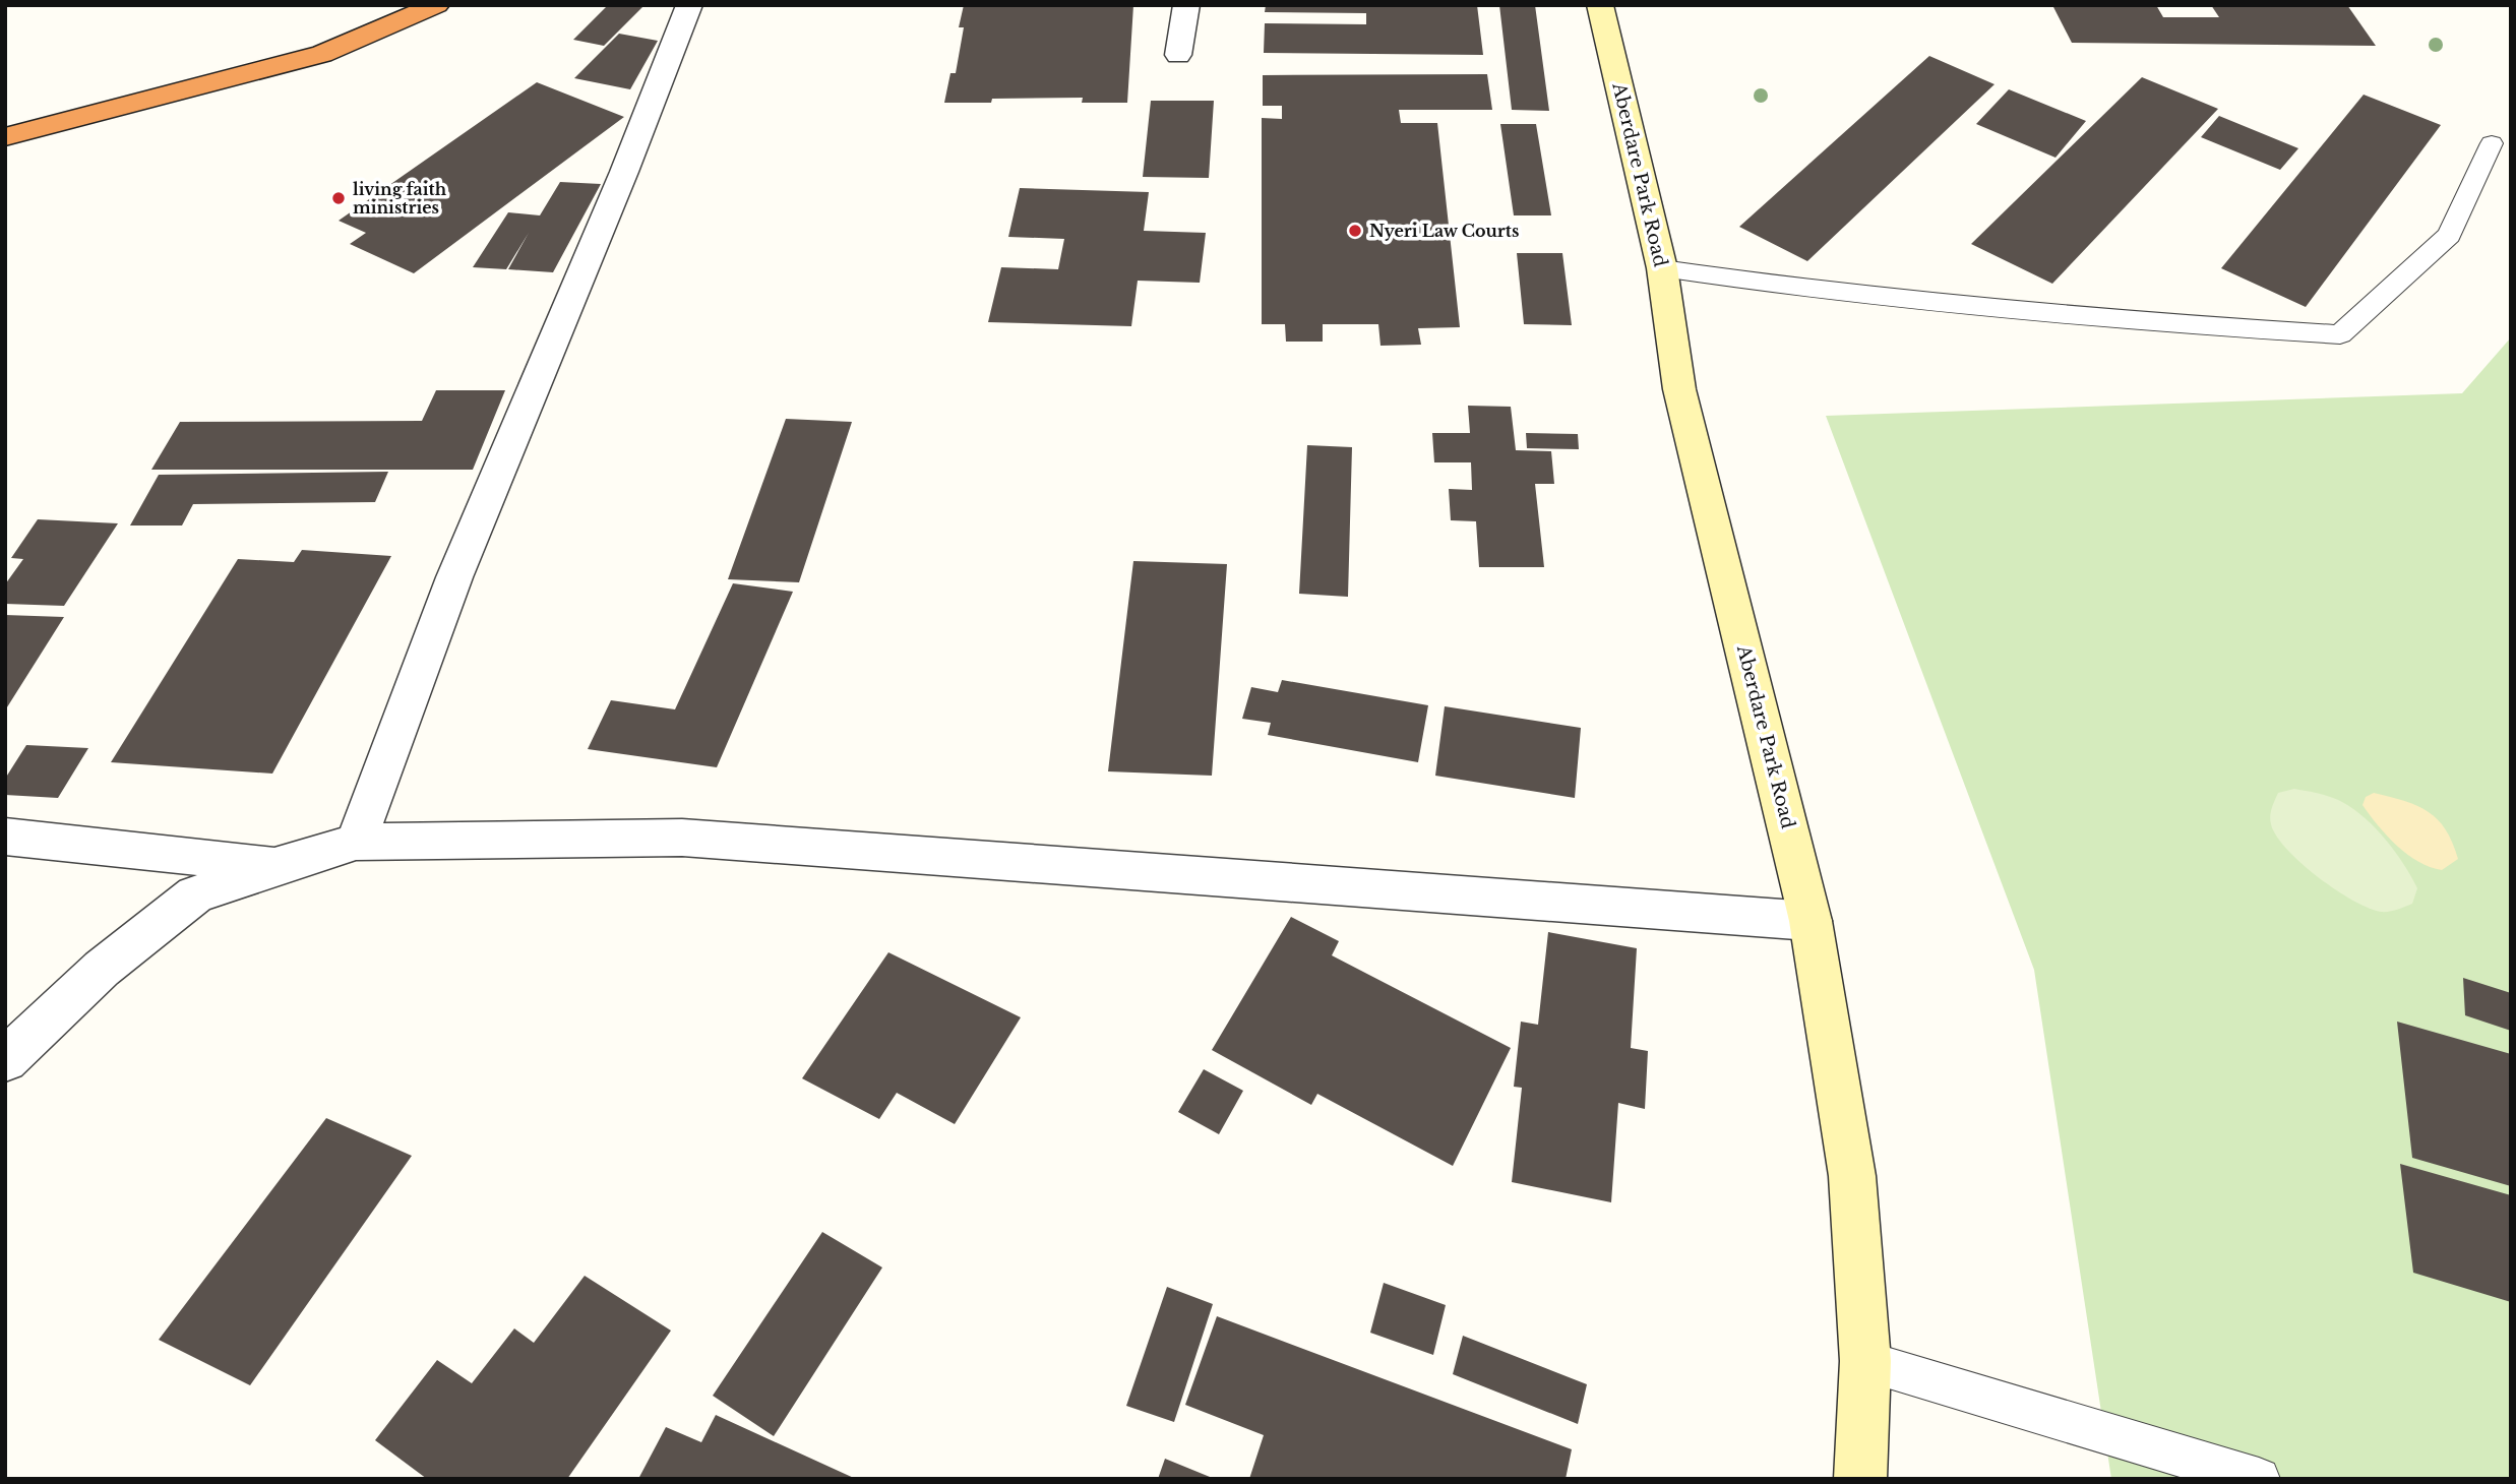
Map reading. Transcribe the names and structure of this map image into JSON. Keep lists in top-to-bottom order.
{
  "streets": {
    "street": ["Aberdare Park Road"]
  },
  "places": ["living faith ministries", "Nyeri Law Courts"]
}
